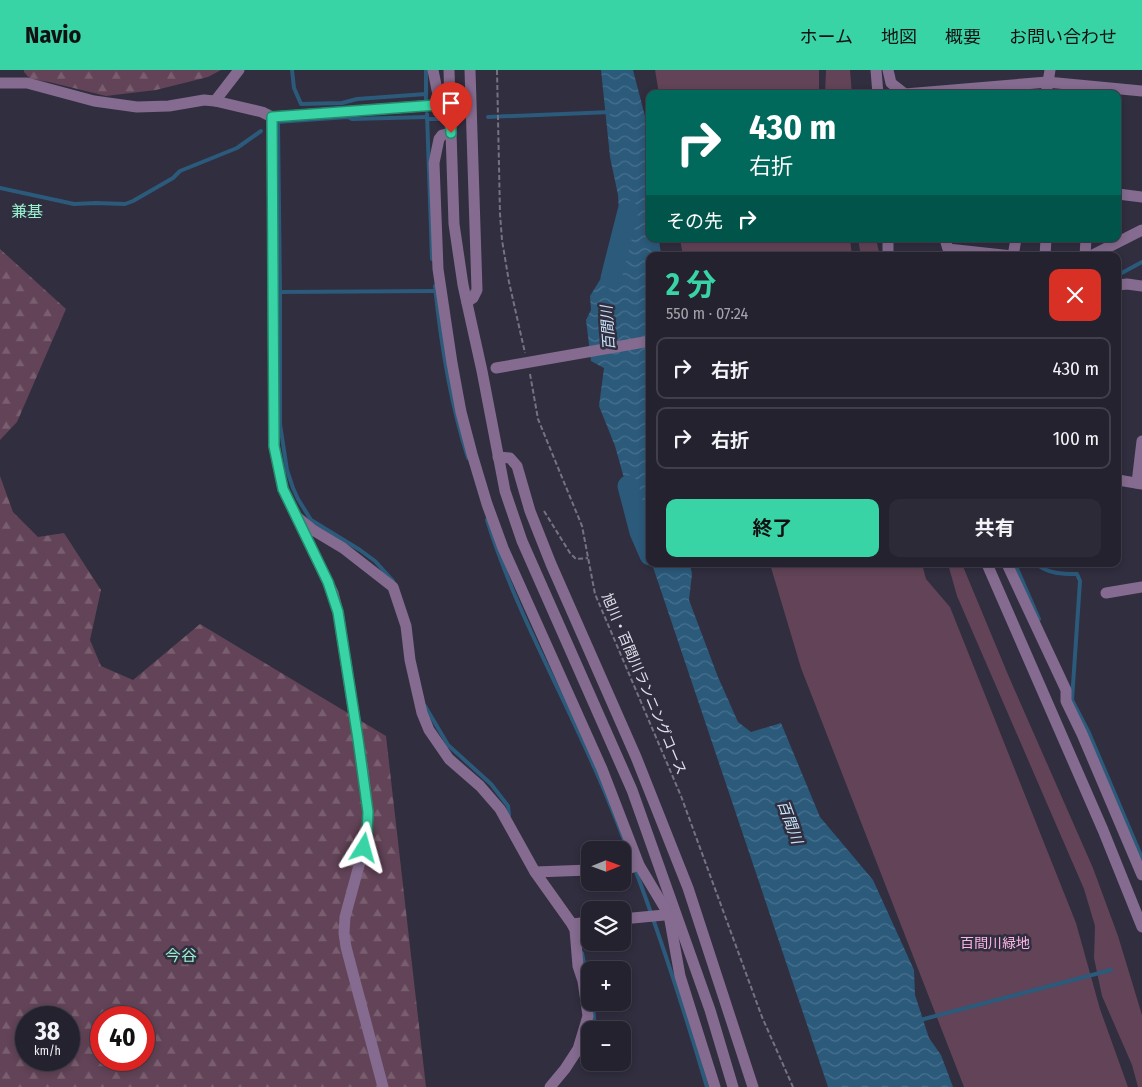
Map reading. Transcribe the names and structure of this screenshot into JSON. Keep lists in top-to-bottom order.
{
  "streets": {
    "path": ["旭川・百間川ランニングコース"]
  },
  "districts": ["兼基", "今谷"],
  "water": ["百間川"],
  "parks": ["百間川緑地"],
  "north": "right",
  "page": {
    "header": "Navio",
    "nav": [
      "ホーム",
      "地図",
      "概要",
      "お問い合わせ"
    ],
    "turn": ["430 m", "右折"],
    "then": "その先",
    "heading": ["2 分", "550 m · 07:24"],
    "list": [
      {
        "name": "右折",
        "value": "430 m"
      },
      {
        "name": "右折",
        "value": "100 m"
      }
    ],
    "buttons": ["終了", "共有"],
    "map_buttons": ["+", "−"],
    "speed": "38 km/h",
    "limit": "40"
  }
}
